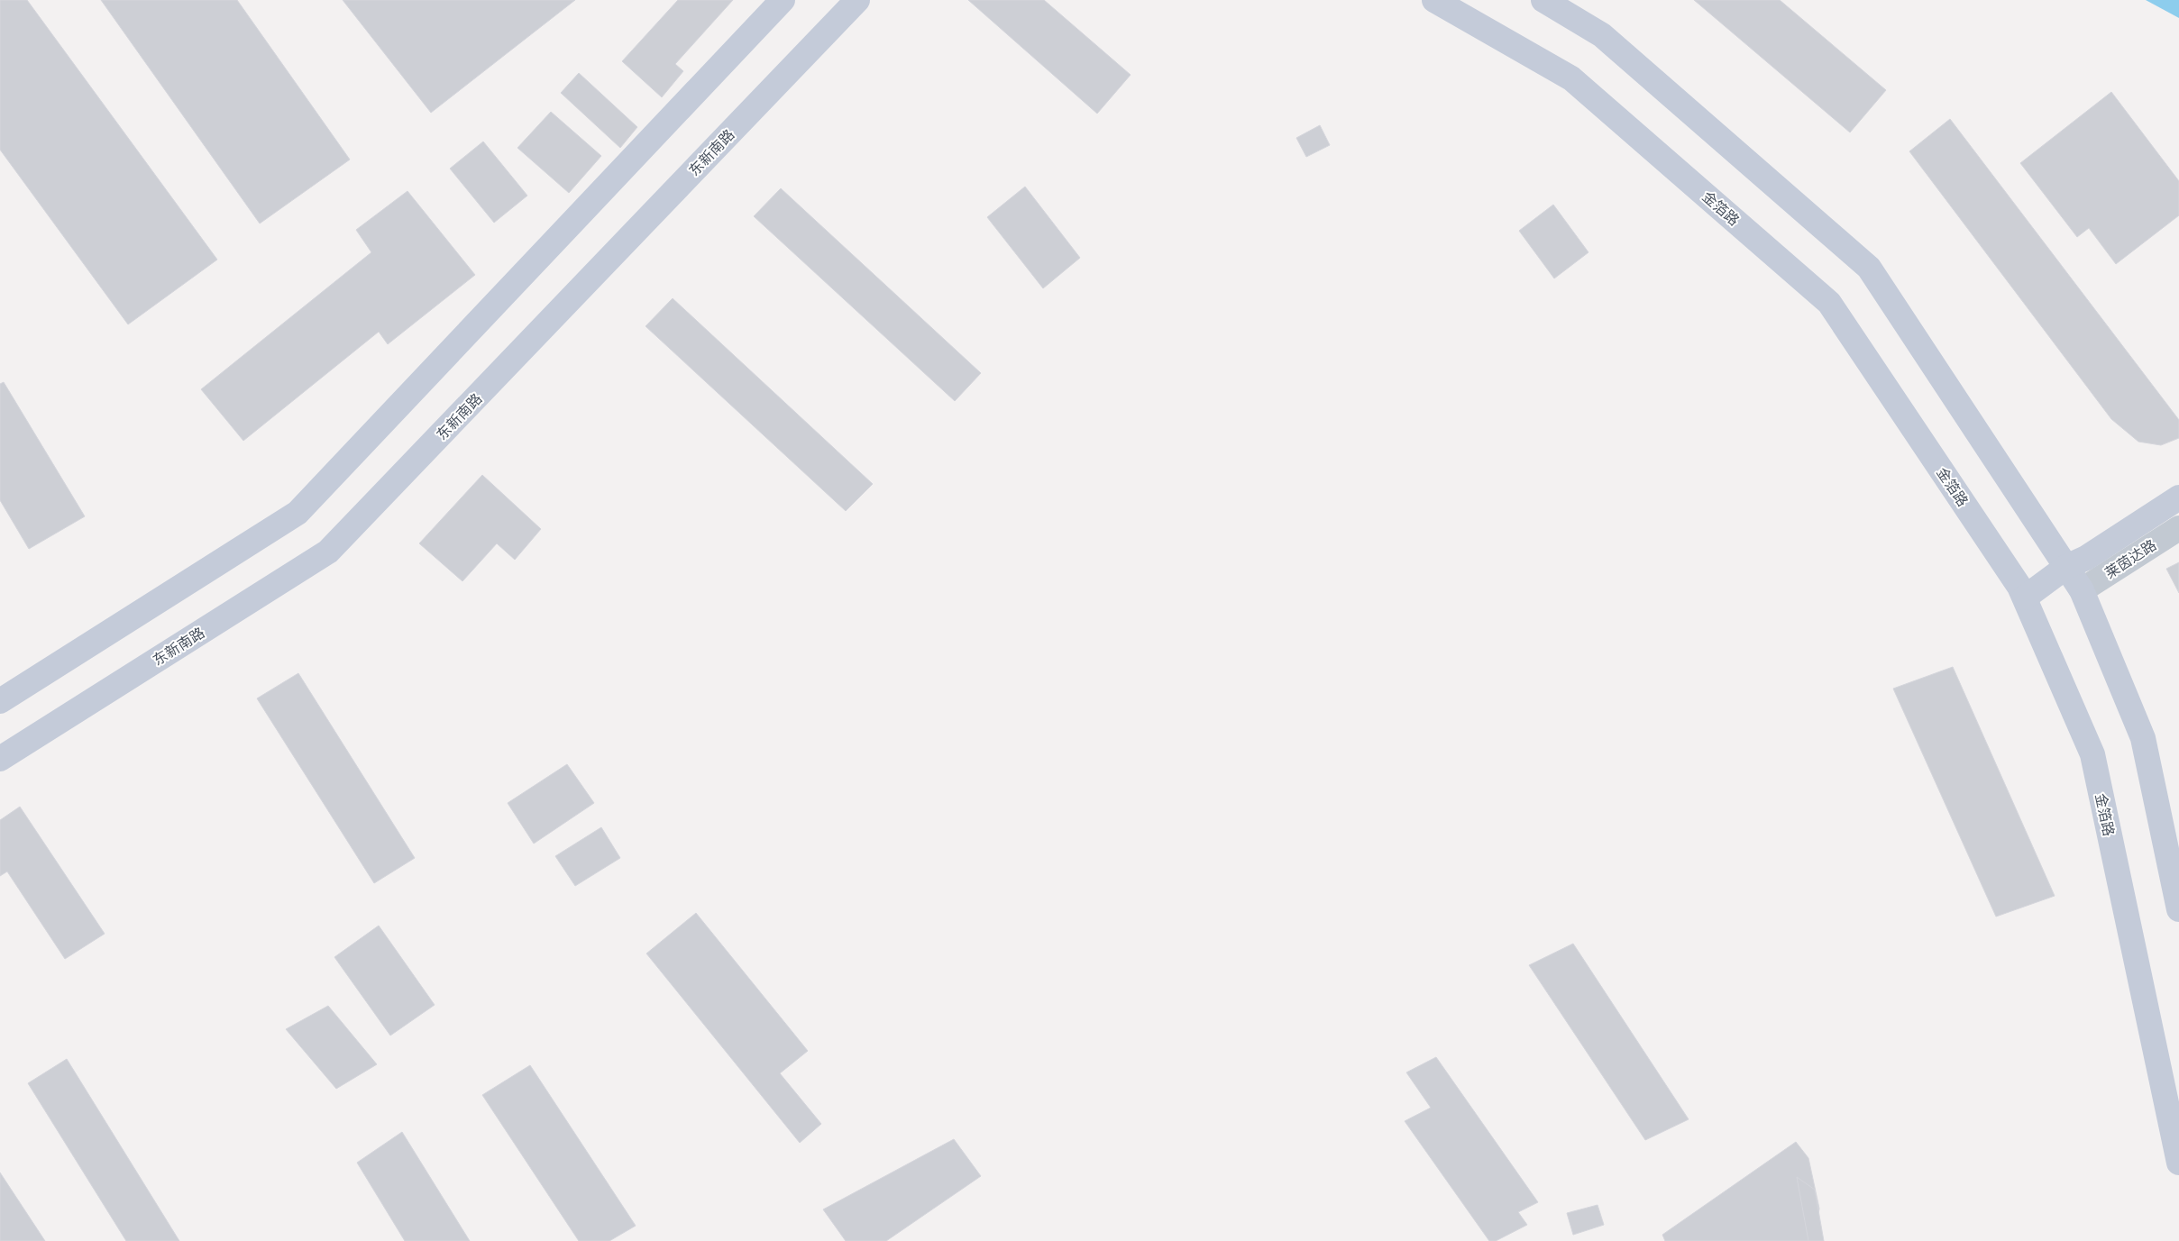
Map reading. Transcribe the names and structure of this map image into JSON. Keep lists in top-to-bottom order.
{
  "streets": {
    "main road": ["东新南路", "金箔路"],
    "street": ["莱茵达路"]
  }
}
